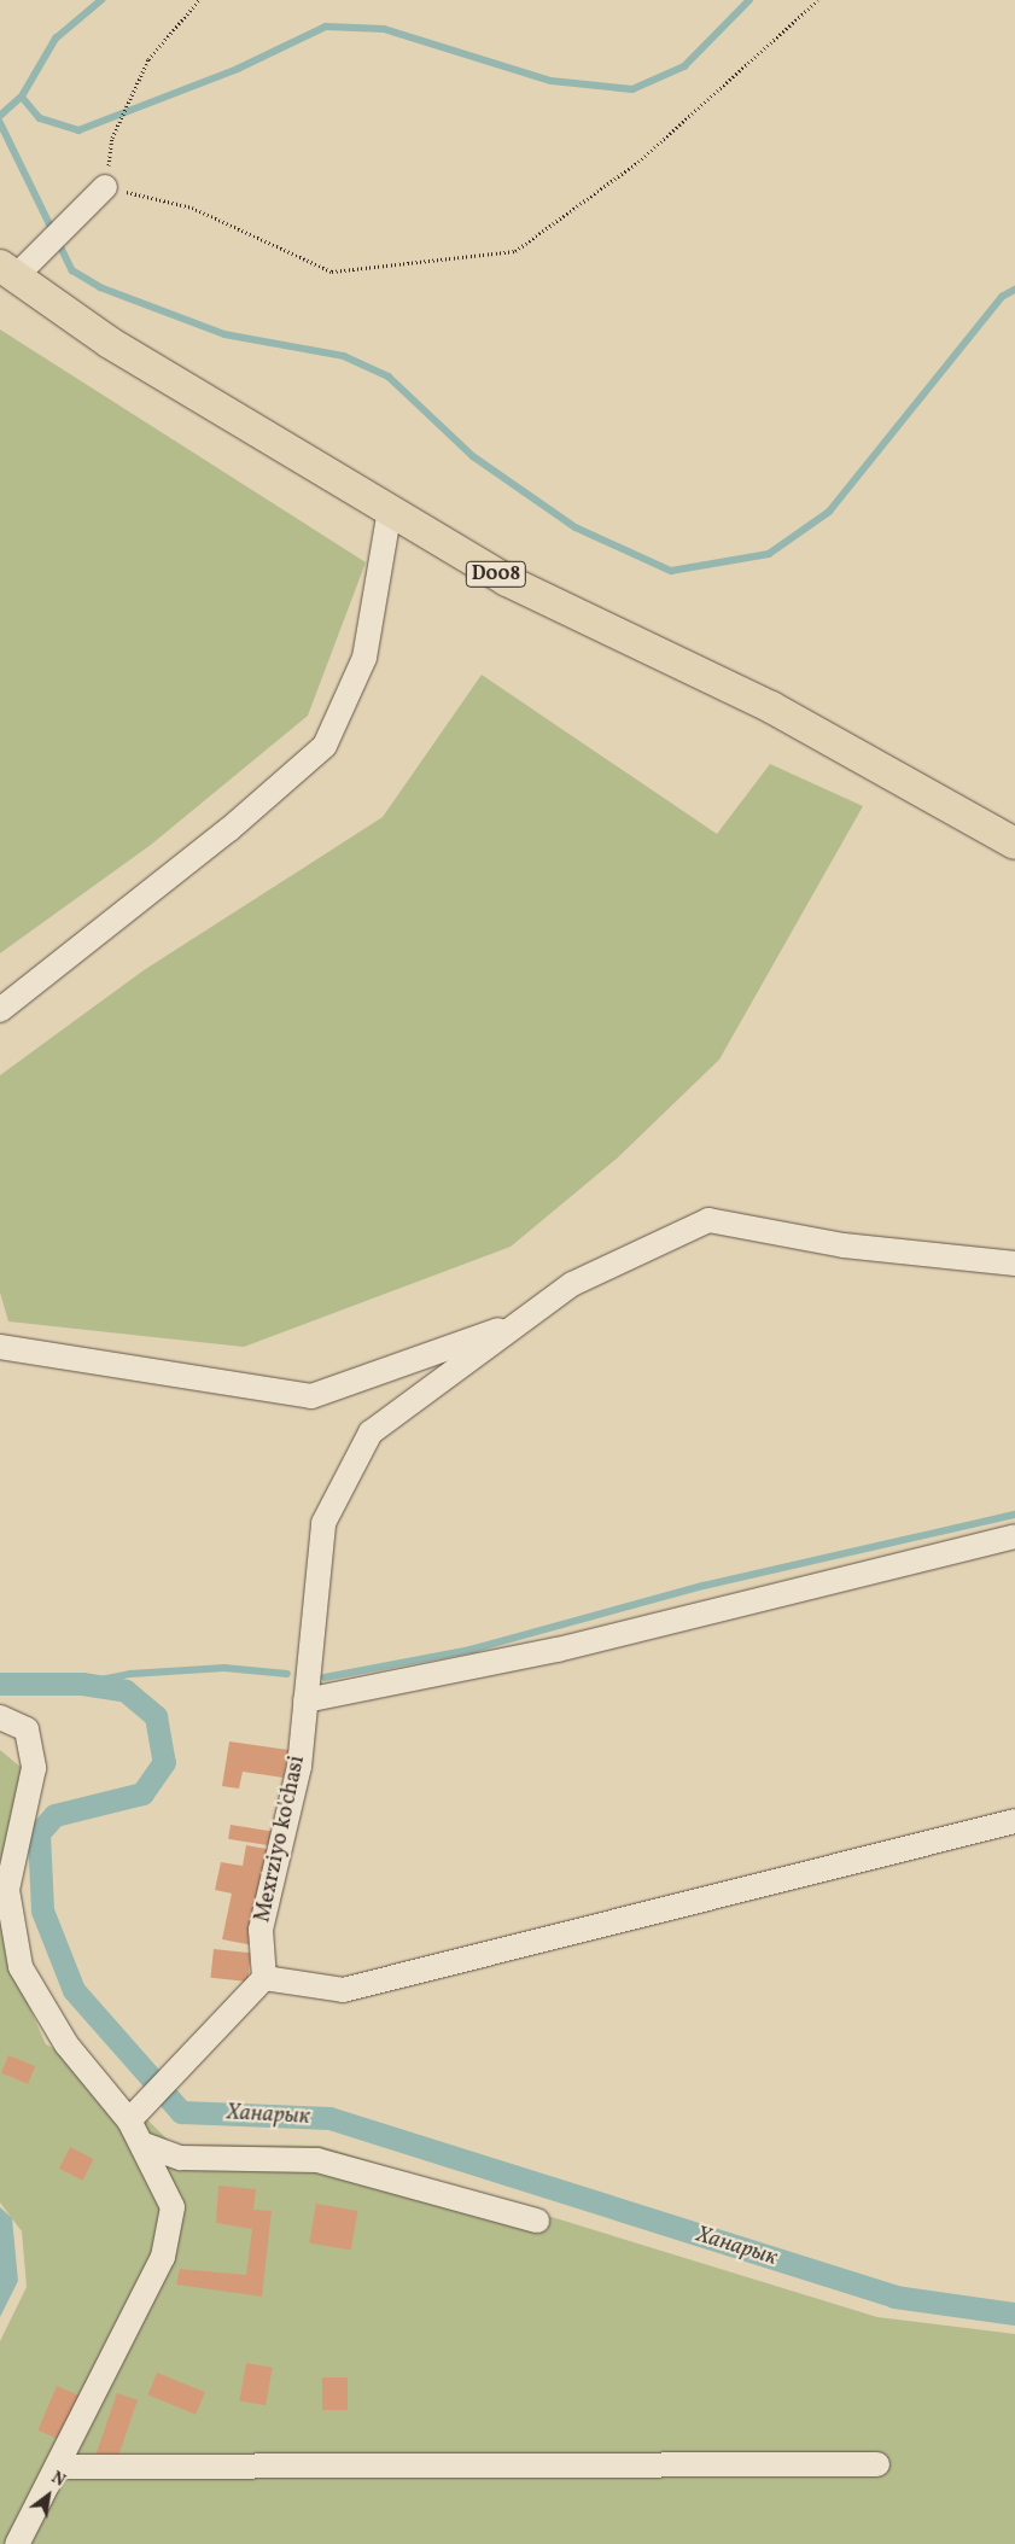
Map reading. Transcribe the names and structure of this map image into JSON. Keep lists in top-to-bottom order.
{
  "streets": {
    "main road": ["D008"],
    "street": ["Mexrziyo ko'chasi"]
  },
  "water": ["Ханарык"],
  "north": "top right"
}
